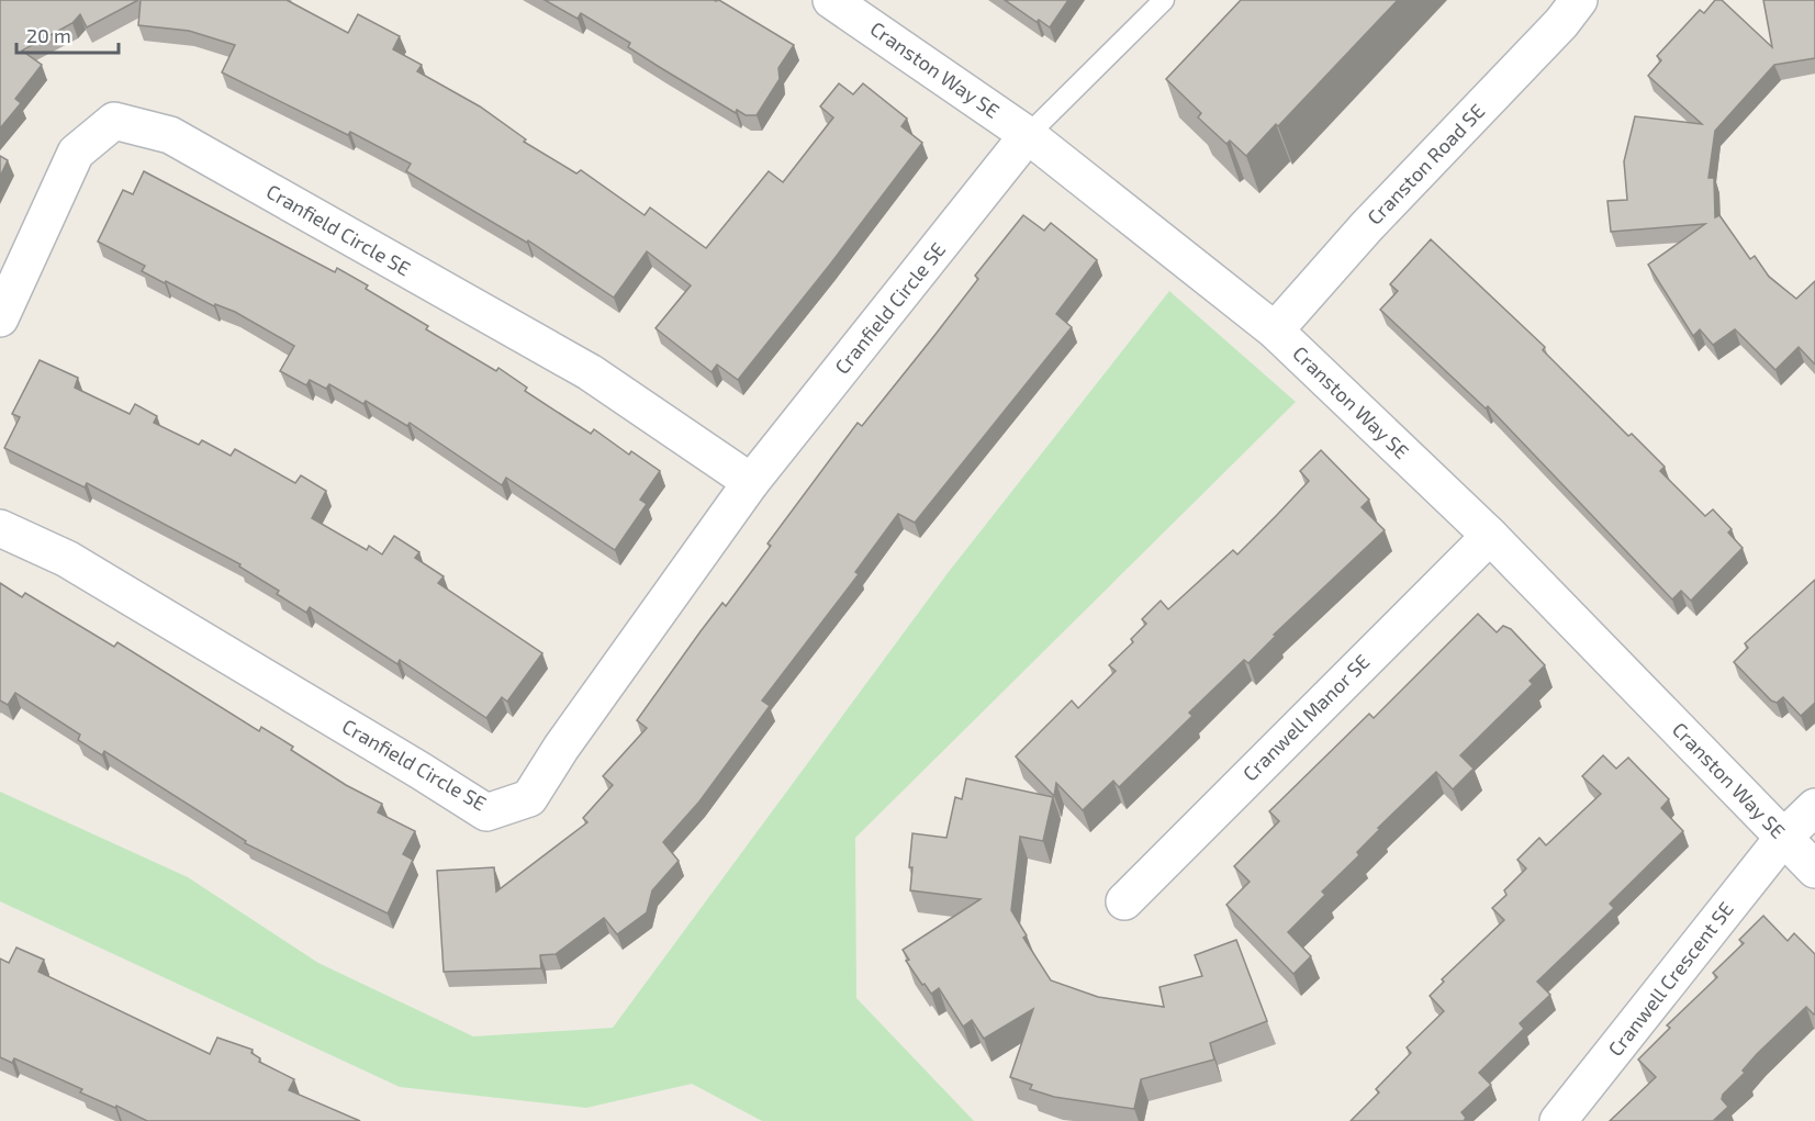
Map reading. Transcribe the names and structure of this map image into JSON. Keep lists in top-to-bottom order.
{
  "streets": {
    "street": [
      "Cranston Way SE",
      "Cranston Road SE",
      "Cranfield Circle SE",
      "Cranwell Manor SE",
      "Cranwell Crescent SE"
    ]
  },
  "crossings": [
    ["Cranston Way SE", "Cranston Road SE"],
    ["Cranston Way SE", "Cranfield Circle SE"],
    ["Cranston Way SE", "Cranwell Manor SE"],
    ["Cranston Way SE", "Cranwell Crescent SE"]
  ],
  "scale_bar": "20 m"
}
